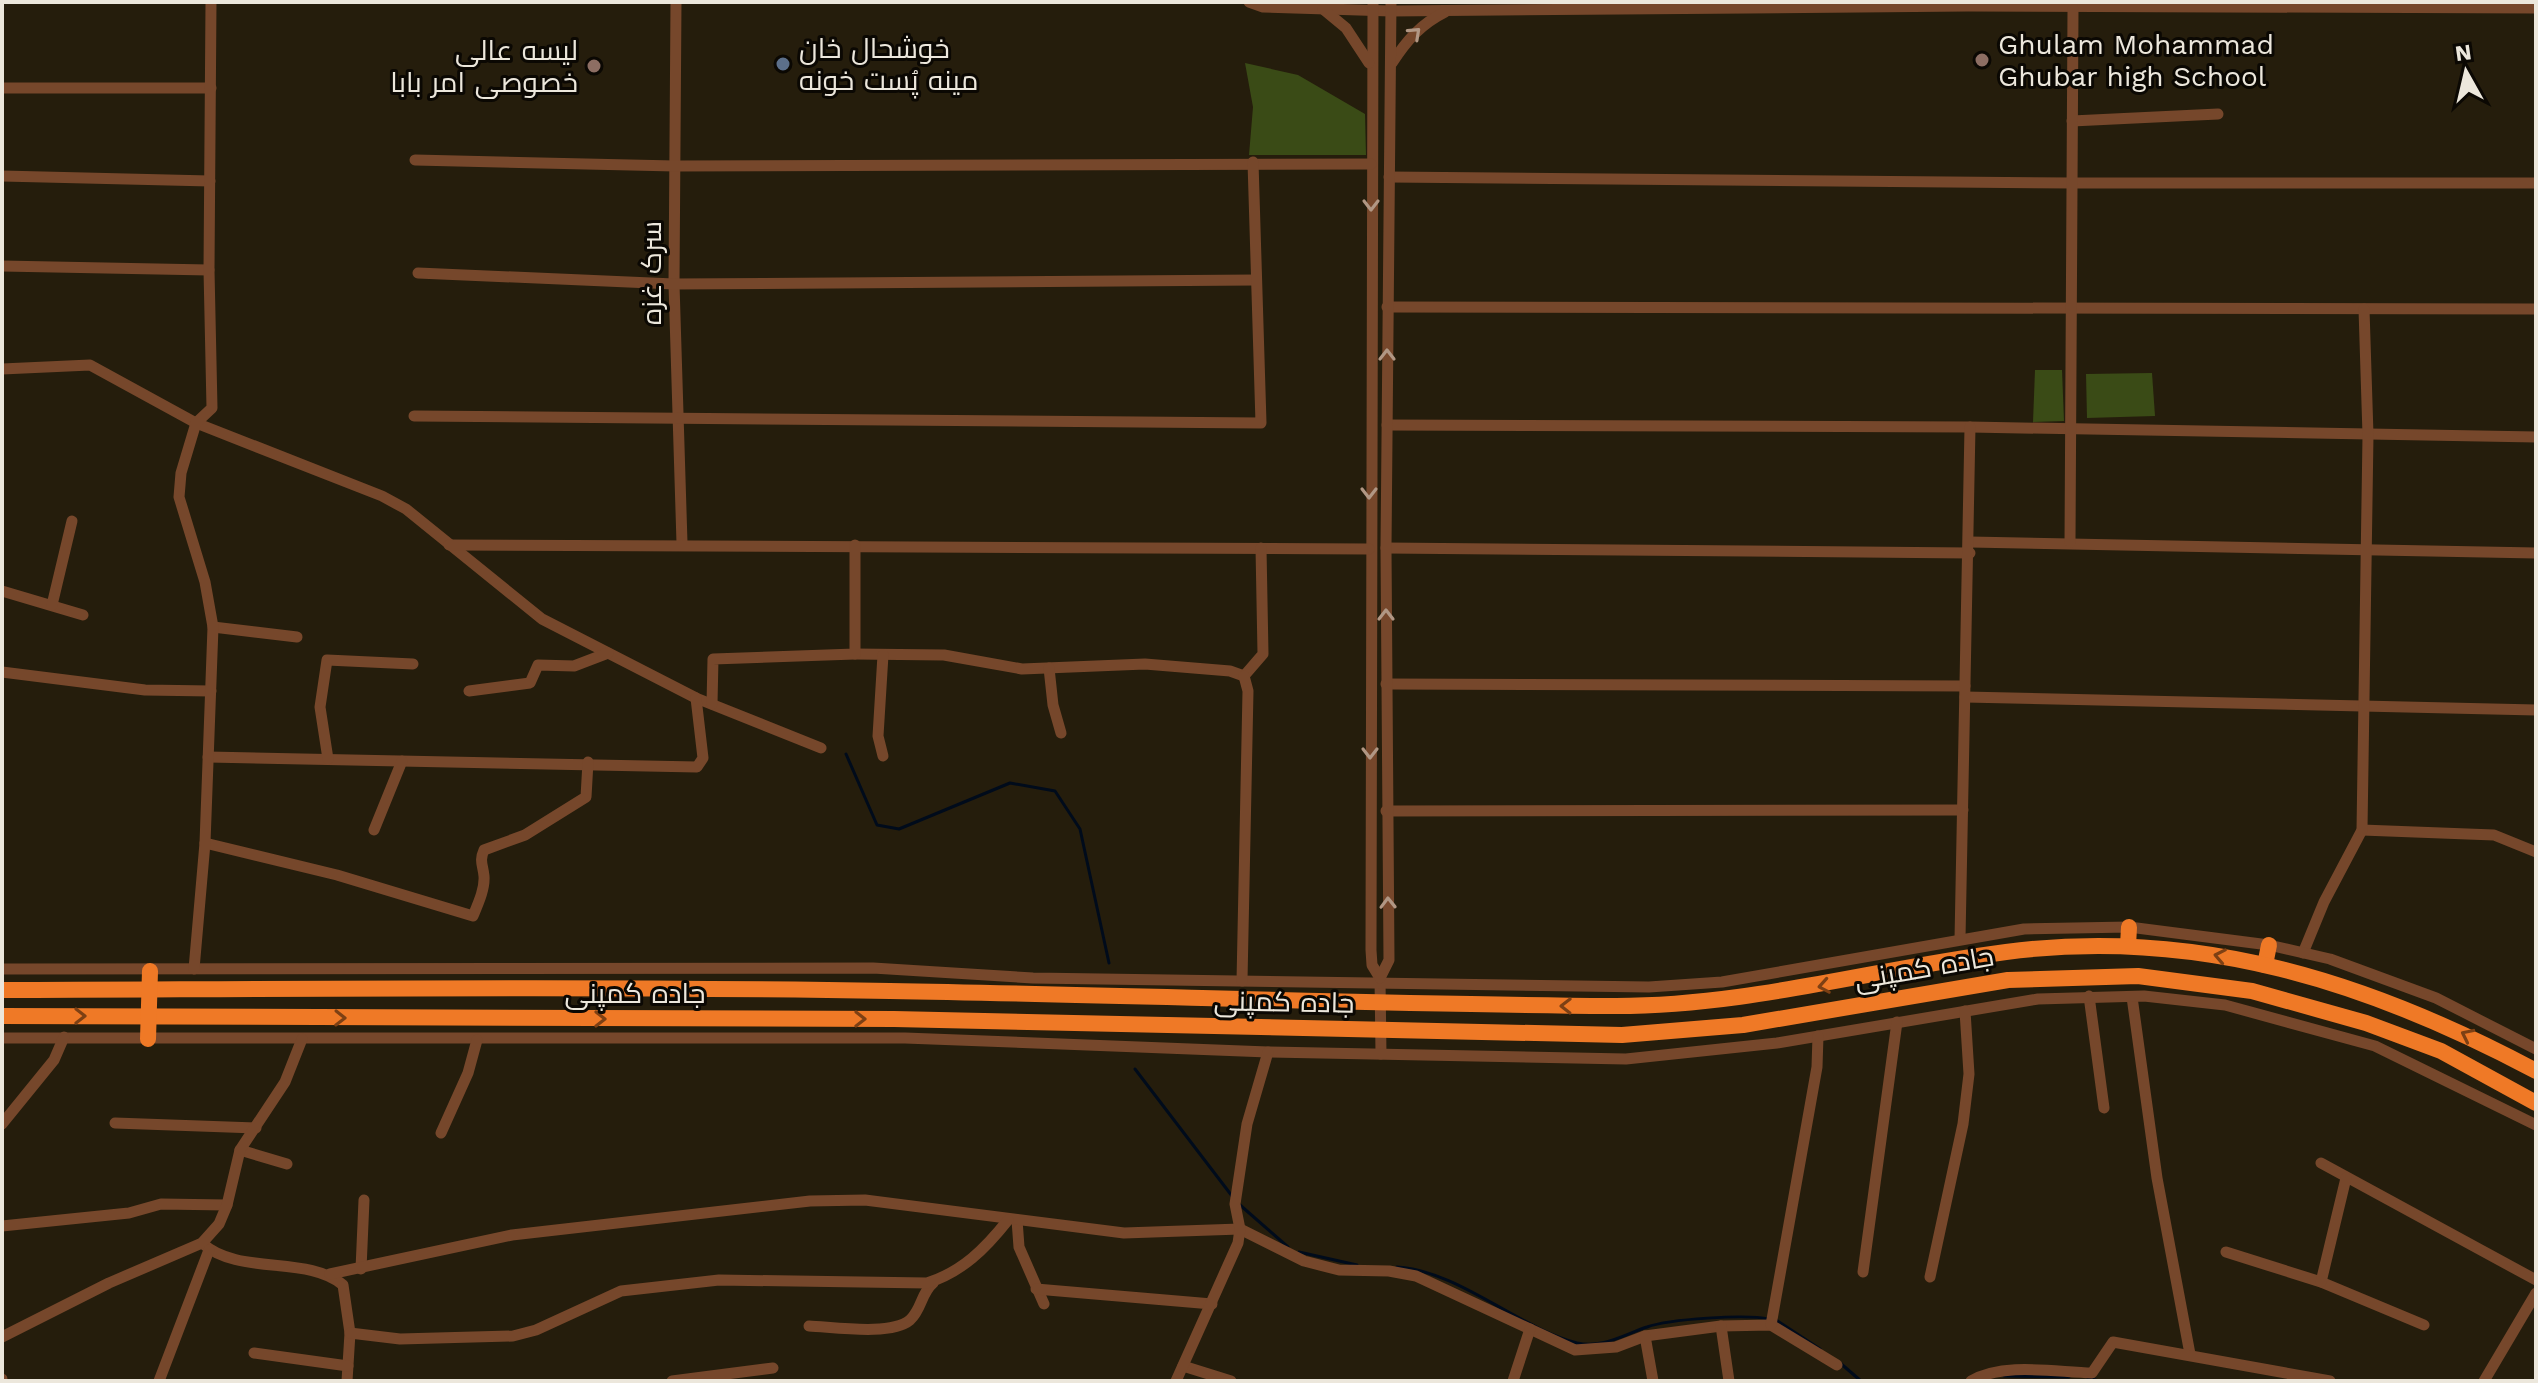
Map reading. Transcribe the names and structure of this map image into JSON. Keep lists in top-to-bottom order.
{
  "streets": {
    "highway": ["جاده کمپنی"],
    "street": ["سرک غزه"]
  },
  "places": ["Ghulam Mohammad Ghubar high School", "خوشحال خان مینه پُست خونه", "لیسه عالی خصوصی امر بابا"],
  "north": "top"
}
